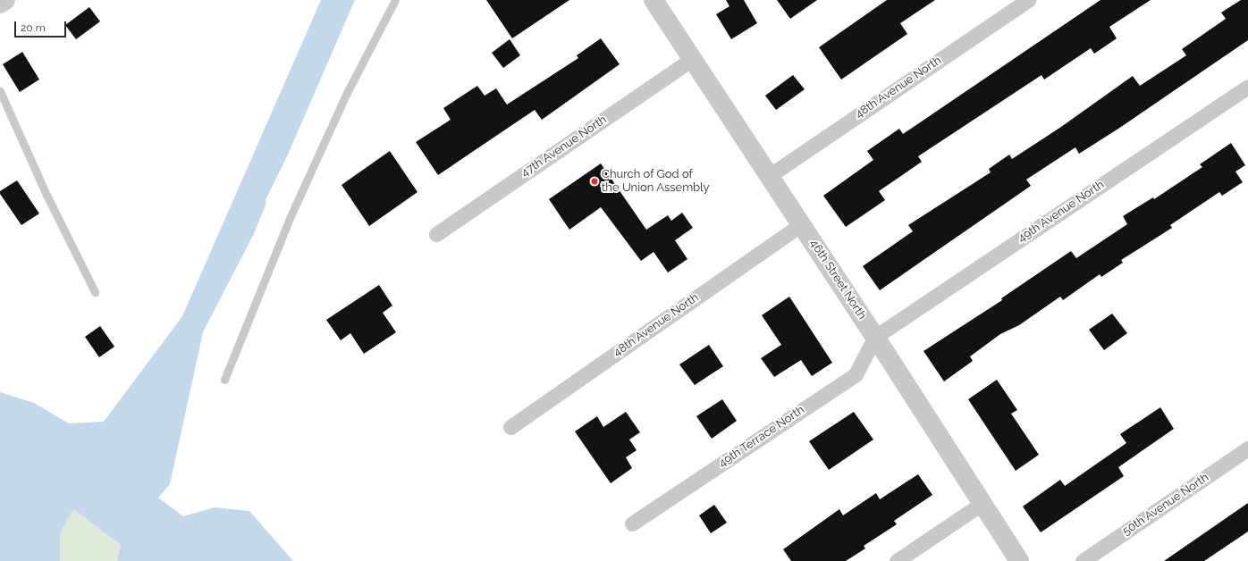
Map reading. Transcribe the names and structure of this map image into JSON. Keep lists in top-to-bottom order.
{
  "streets": {
    "street": [
      "48th Avenue North",
      "47th Avenue North",
      "49th Avenue North",
      "46th Street North",
      "49th Terrace North",
      "50th Avenue North"
    ]
  },
  "crossings": [
    ["48th Avenue North", "46th Street North"],
    ["47th Avenue North", "46th Street North"],
    ["49th Avenue North", "46th Street North"],
    ["49th Avenue North", "49th Terrace North"],
    ["46th Street North", "49th Terrace North"]
  ],
  "places": ["Church of God of the Union Assembly"],
  "scale_bar": "20 m"
}
